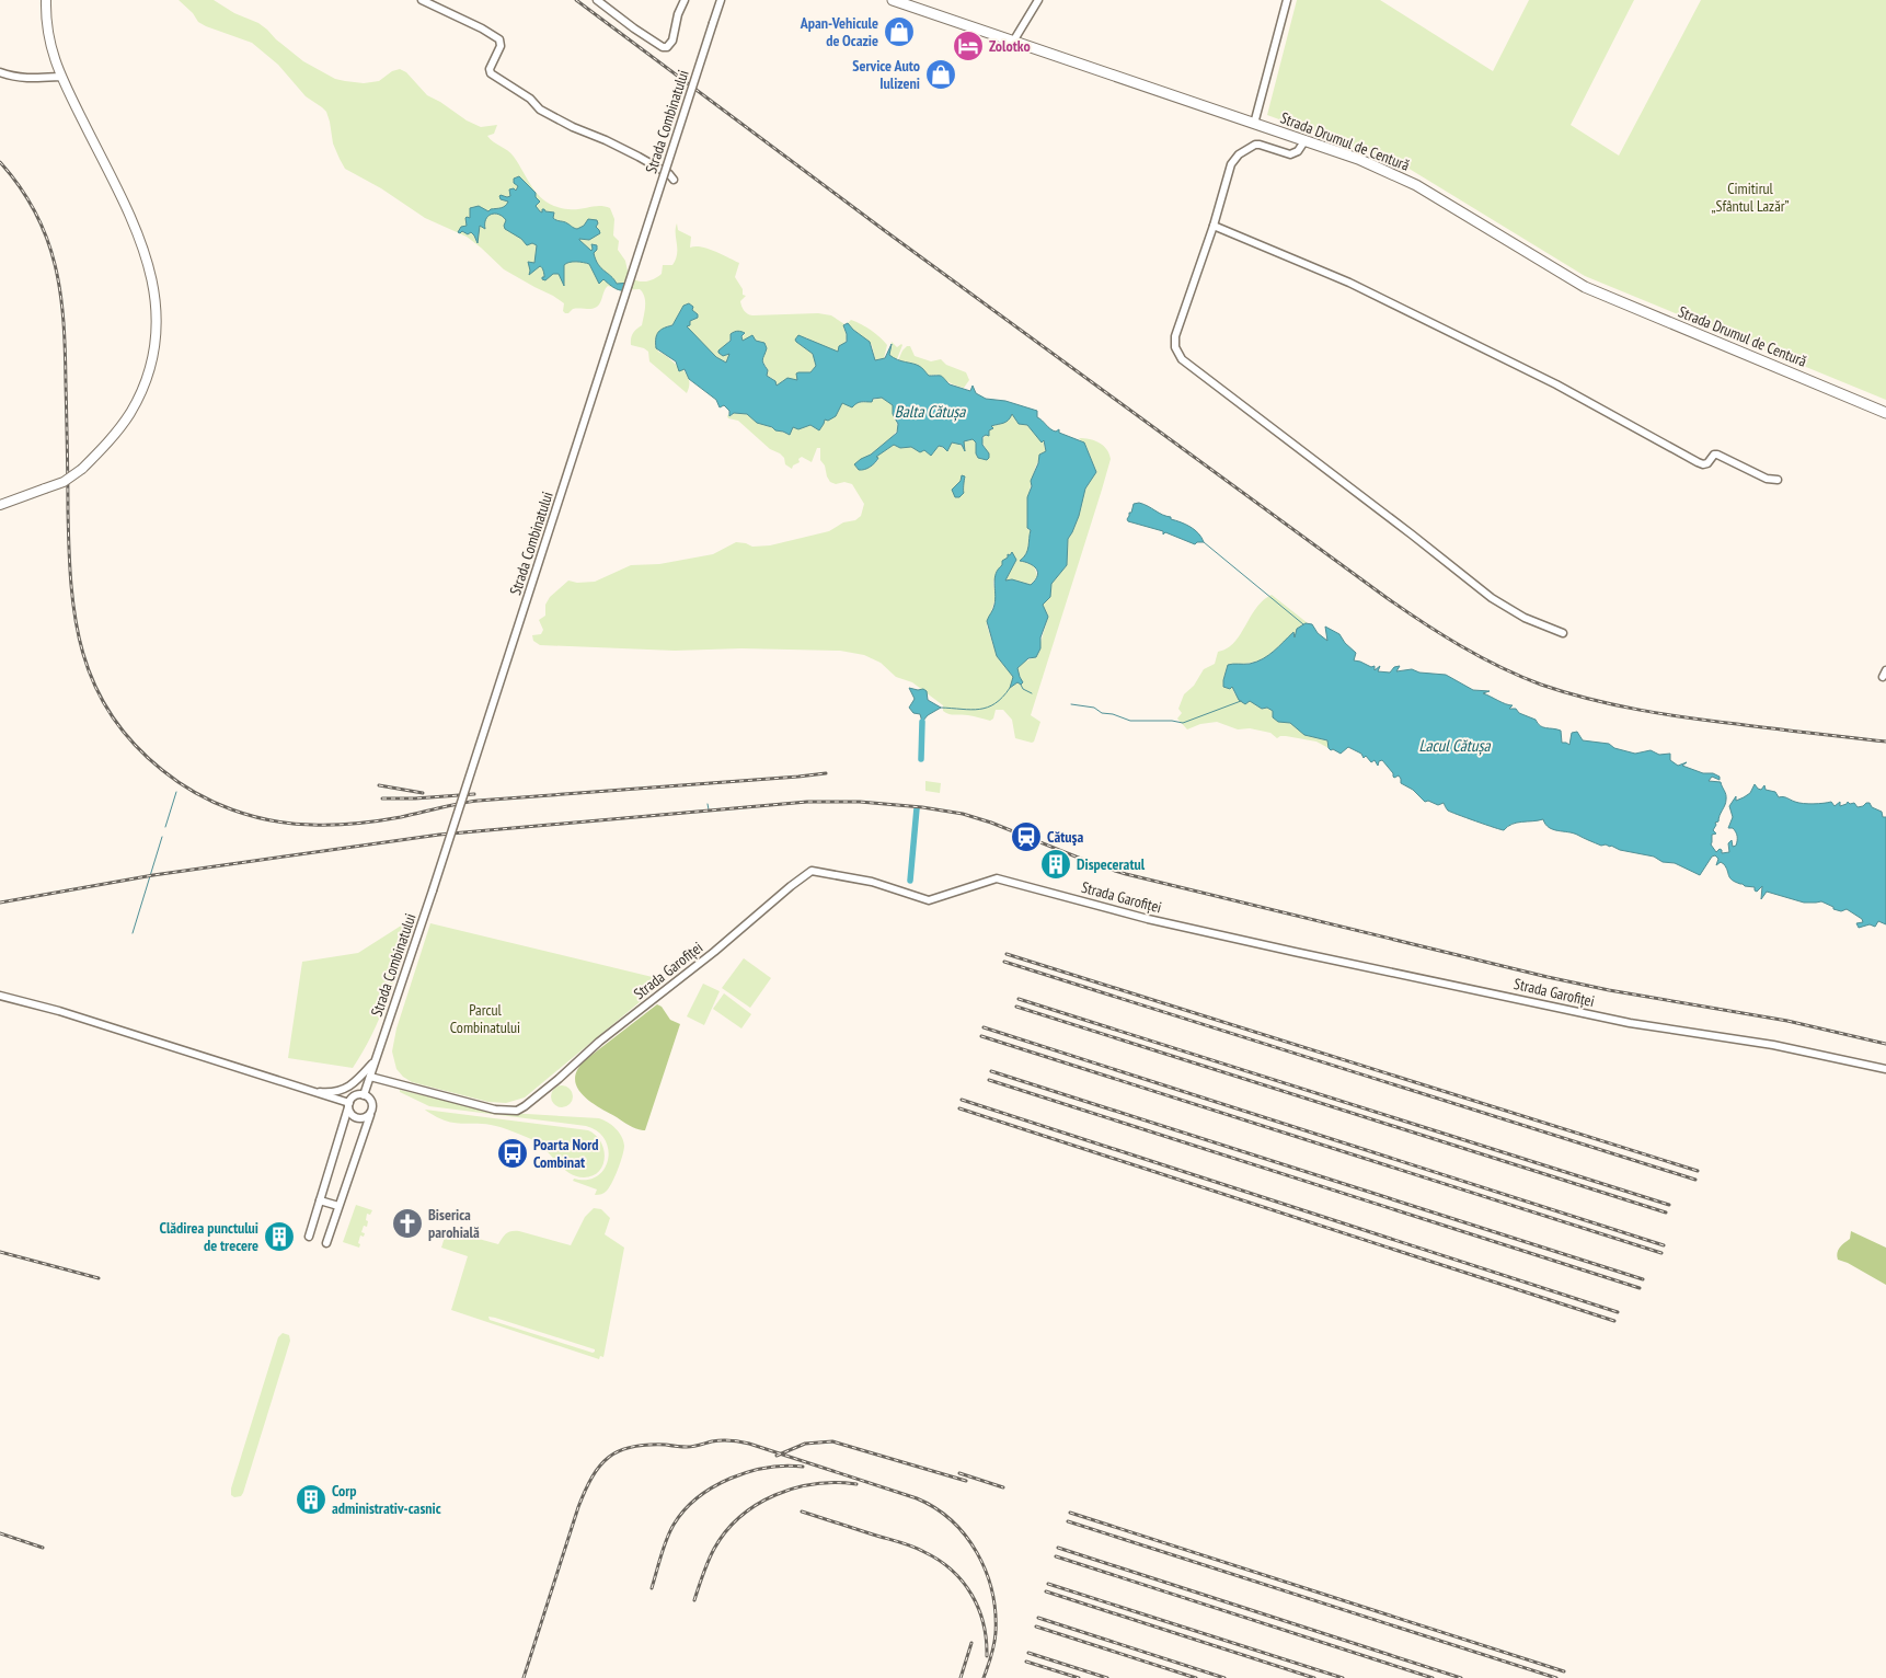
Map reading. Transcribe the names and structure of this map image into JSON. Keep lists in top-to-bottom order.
{
  "streets": {
    "highway": ["Strada Drumul de Centură"],
    "street": ["Strada Combinatului", "Strada Garofiței"]
  },
  "crossings": [
    ["Strada Combinatului", "Strada Garofiței"]
  ],
  "water": ["Balta Cătușa", "Lacul Cătușa"],
  "parks": ["Cimitirul „Sfântul Lazăr”", "Parcul Combinatului"],
  "places": {
    "shop": ["Apan-Vehicule de Ocazie", "Service Auto Iulizeni"],
    "hotel": ["Zolotko"],
    "station": ["Cătuşa"],
    "building": ["Dispeceratul", "Clădirea punctului de trecere", "Corp administrativ-casnic"],
    "bus stop": ["Poarta Nord Combinat"],
    "church": ["Biserica parohială"]
  }
}
